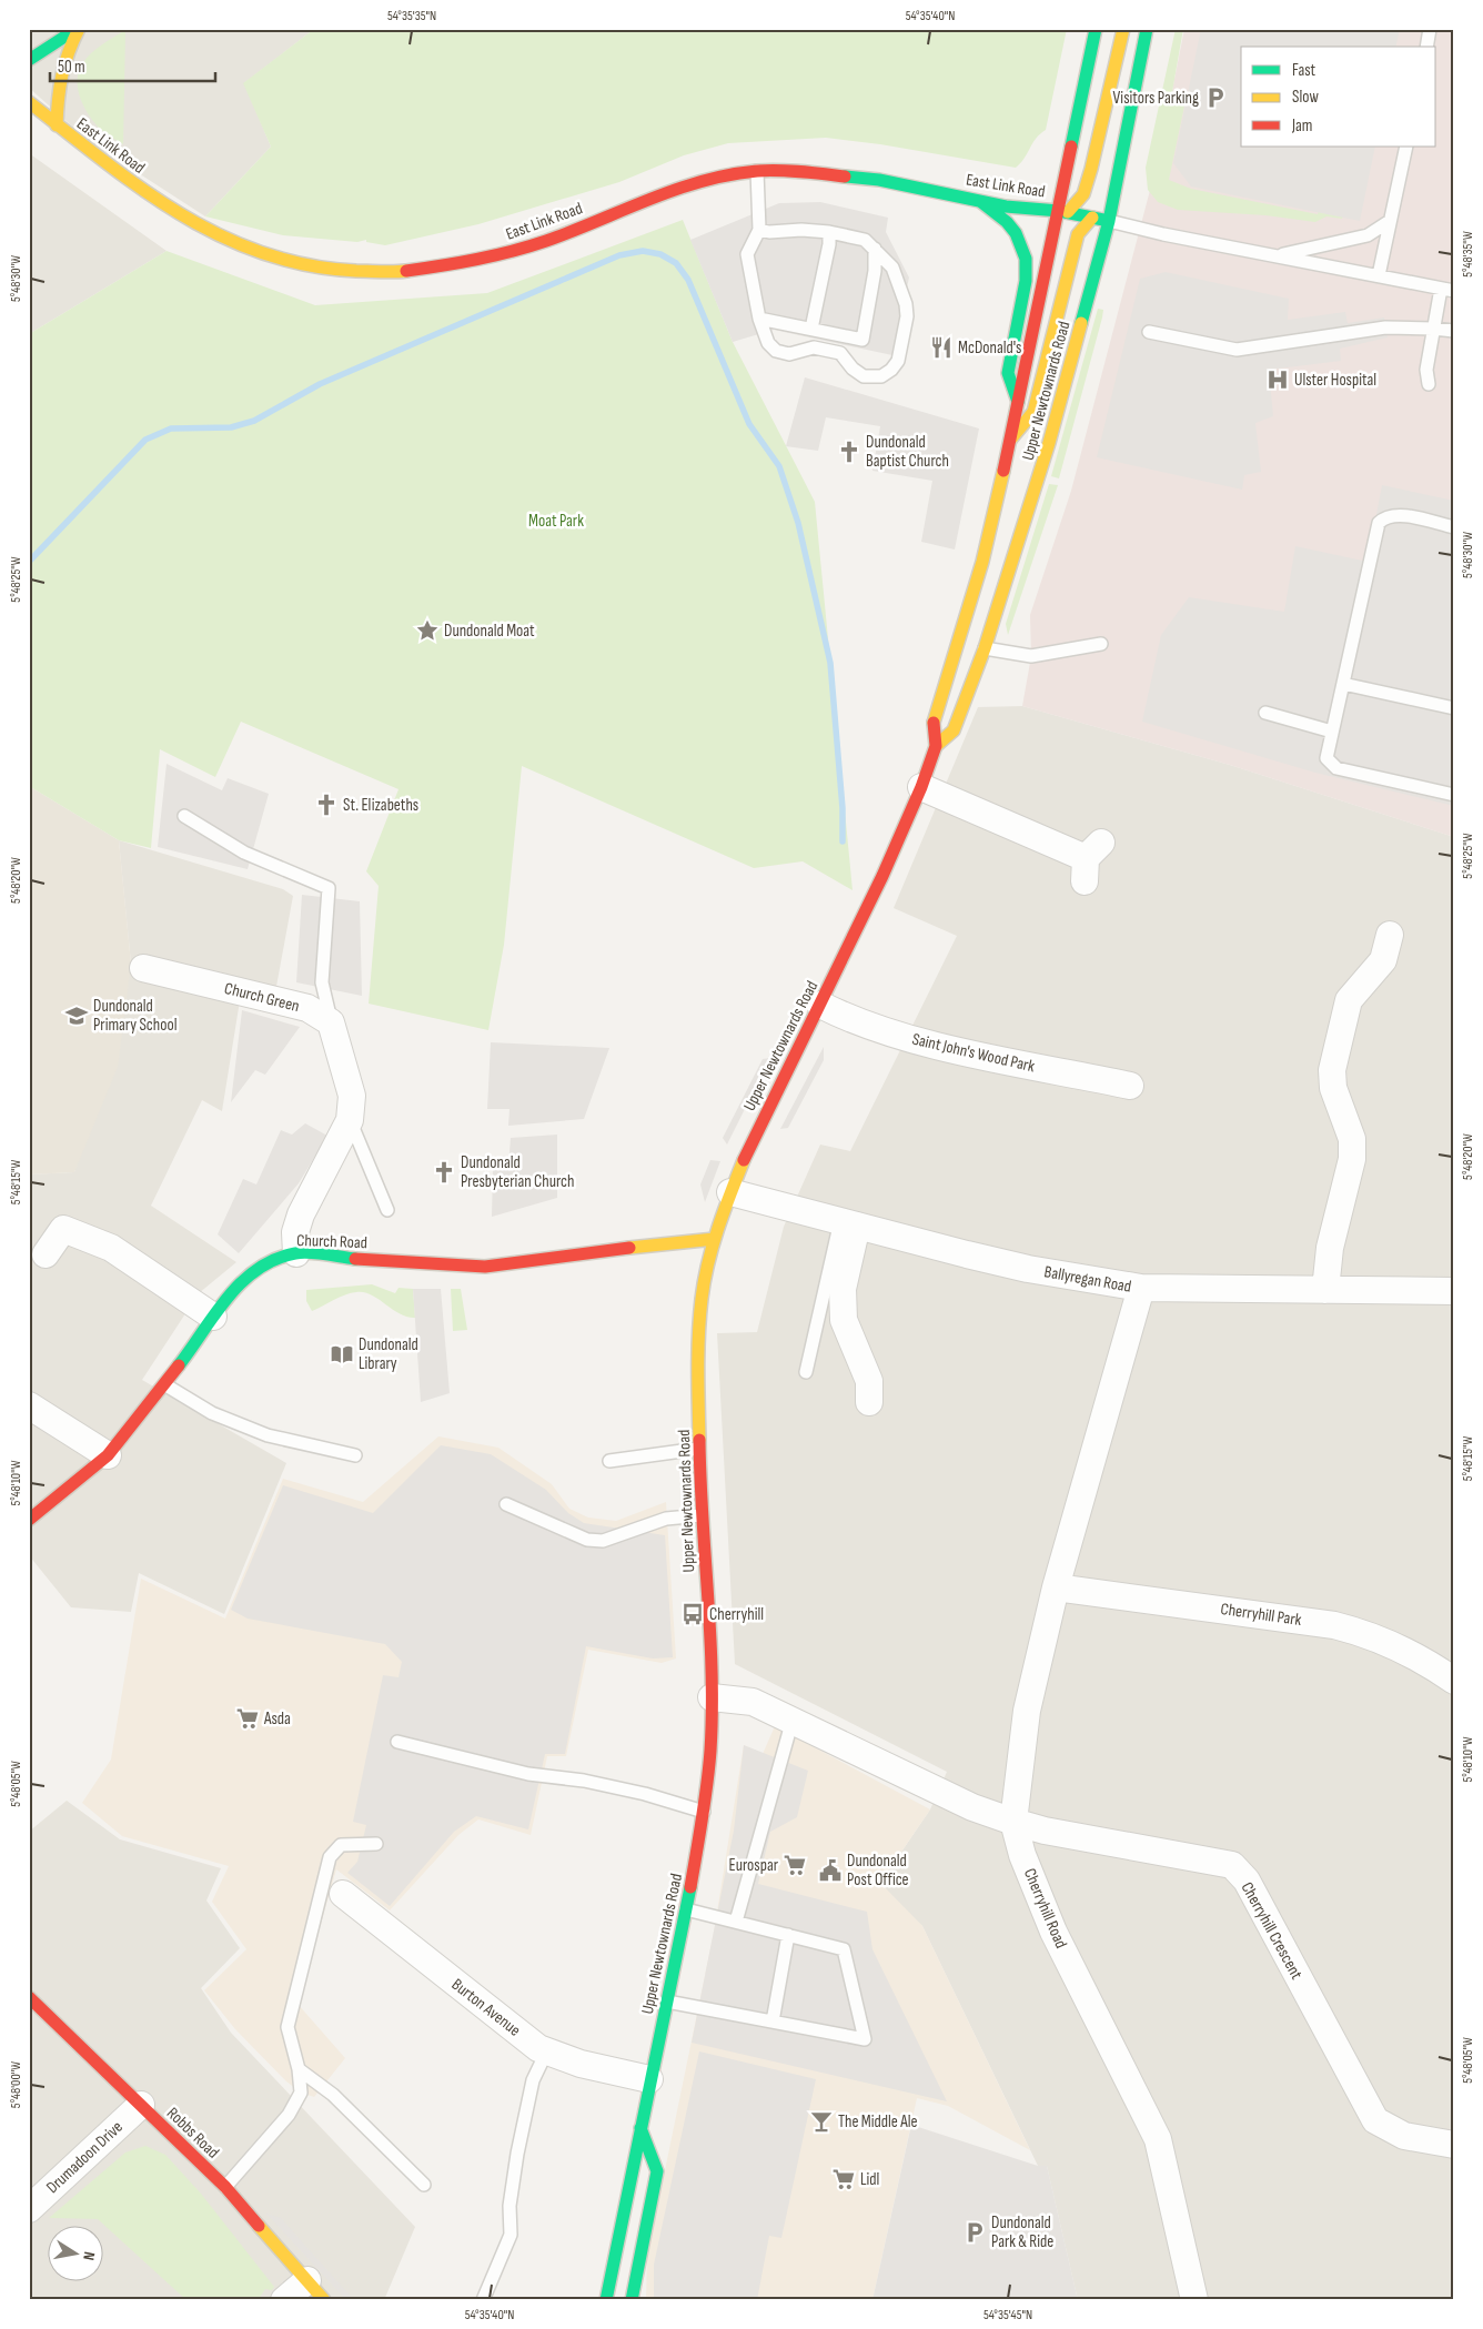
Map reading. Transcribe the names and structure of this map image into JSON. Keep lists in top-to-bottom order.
{
  "streets": {
    "main road": [
      "East Link Road",
      "Upper Newtownards Road",
      "Church Road",
      "Robbs Road"
    ],
    "street": [
      "Church Green",
      "Saint John's Wood Park",
      "Ballyregan Road",
      "Cherryhill Park",
      "Cherryhill Road",
      "Cherryhill Crescent",
      "Burton Avenue",
      "Drumadoon Drive"
    ]
  },
  "crossings": [
    ["East Link Road", "Upper Newtownards Road"],
    ["Upper Newtownards Road", "Saint John's Wood Park"],
    ["Upper Newtownards Road", "Church Road"],
    ["Upper Newtownards Road", "Ballyregan Road"],
    ["Upper Newtownards Road", "Burton Avenue"],
    ["Cherryhill Road", "Cherryhill Crescent"],
    ["Robbs Road", "Drumadoon Drive"]
  ],
  "parks": ["Moat Park"],
  "places": {
    "parking": ["Visitors Parking", "Dundonald Park & Ride"],
    "restaurant": ["McDonald's"],
    "hospital": ["Ulster Hospital"],
    "church": ["Dundonald Baptist Church", "St. Elizabeths", "Dundonald Presbyterian Church"],
    "place": ["Dundonald Moat"],
    "school or university": ["Dundonald Primary School"],
    "library": ["Dundonald Library"],
    "bus stop": ["Cherryhill"],
    "supermarket": ["Asda", "Eurospar", "Lidl"],
    "public building": ["Dundonald Post Office"],
    "bar": ["The Middle Ale"]
  },
  "legend": ["Fast", "Slow", "Jam"],
  "scale_bar": "50 m",
  "north": "right",
  "coordinates": [
    "54°35'35\"N",
    "54°35'40\"N",
    "5°48'35\"W",
    "5°48'30\"W",
    "5°48'25\"W",
    "5°48'20\"W",
    "5°48'15\"W",
    "5°48'10\"W",
    "5°48'05\"W",
    "5°48'00\"W",
    "54°35'45\"N"
  ]
}
